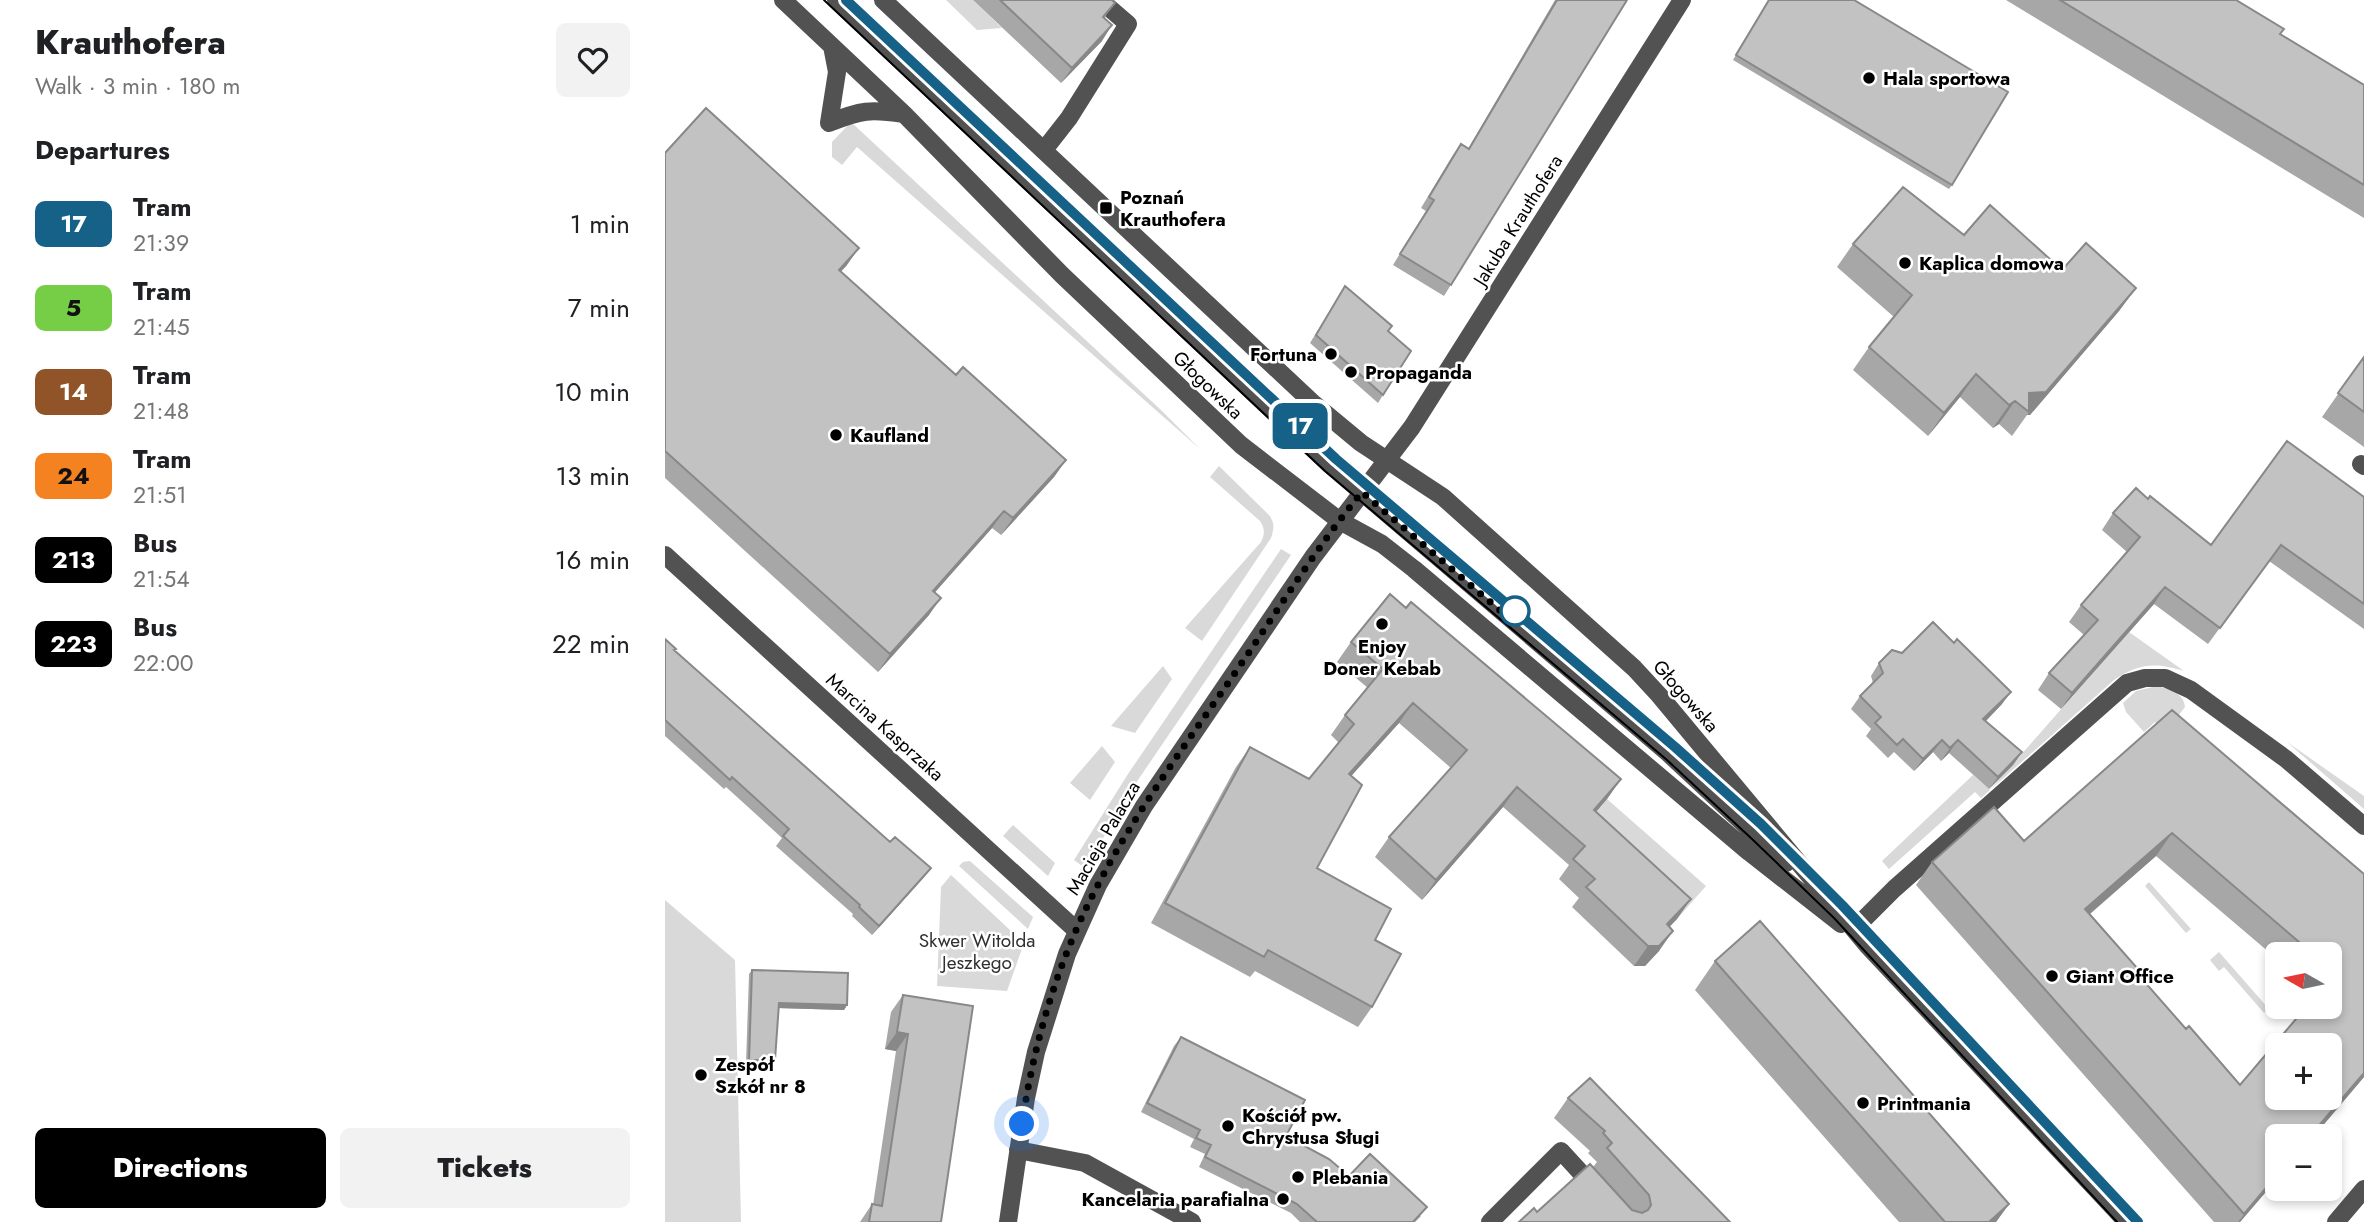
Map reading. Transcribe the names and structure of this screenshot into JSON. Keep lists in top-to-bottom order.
{
  "streets": {
    "street": [
      "Jakuba Krauthofera",
      "Głogowska",
      "Marcina Kasprzaka",
      "Macieja Palacza"
    ]
  },
  "crossings": [
    ["Jakuba Krauthofera", "Głogowska"],
    ["Jakuba Krauthofera", "Macieja Palacza"],
    ["Głogowska", "Macieja Palacza"],
    ["Marcina Kasprzaka", "Macieja Palacza"]
  ],
  "parks": ["Skwer Witolda Jeszkego"],
  "places": {
    "other": [
      "Hala sportowa",
      "Kaplica domowa",
      "Fortuna",
      "Propaganda",
      "Kaufland",
      "Enjoy Doner Kebab",
      "Giant Office",
      "Zespół Szkół nr 8",
      "Printmania",
      "Kościół pw. Chrystusa Sługi",
      "Plebania",
      "Kancelaria parafialna"
    ],
    "transit": ["Poznań Krauthofera"]
  },
  "lines": ["tram line 17"],
  "north": "left",
  "page": {
    "heading": [
      ["Krauthofera", "Walk · 3 min · 180 m"],
      "Departures"
    ],
    "on_map": "17",
    "list": [
      {
        "mark": "17",
        "name": "Tram",
        "note": "21:39",
        "value": "1 min"
      },
      {
        "mark": "5",
        "name": "Tram",
        "note": "21:45",
        "value": "7 min"
      },
      {
        "mark": "14",
        "name": "Tram",
        "note": "21:48",
        "value": "10 min"
      },
      {
        "mark": "24",
        "name": "Tram",
        "note": "21:51",
        "value": "13 min"
      },
      {
        "mark": "213",
        "name": "Bus",
        "note": "21:54",
        "value": "16 min"
      },
      {
        "mark": "223",
        "name": "Bus",
        "note": "22:00",
        "value": "22 min"
      }
    ],
    "map_buttons": ["+", "−"],
    "buttons": ["Directions", "Tickets"]
  }
}
